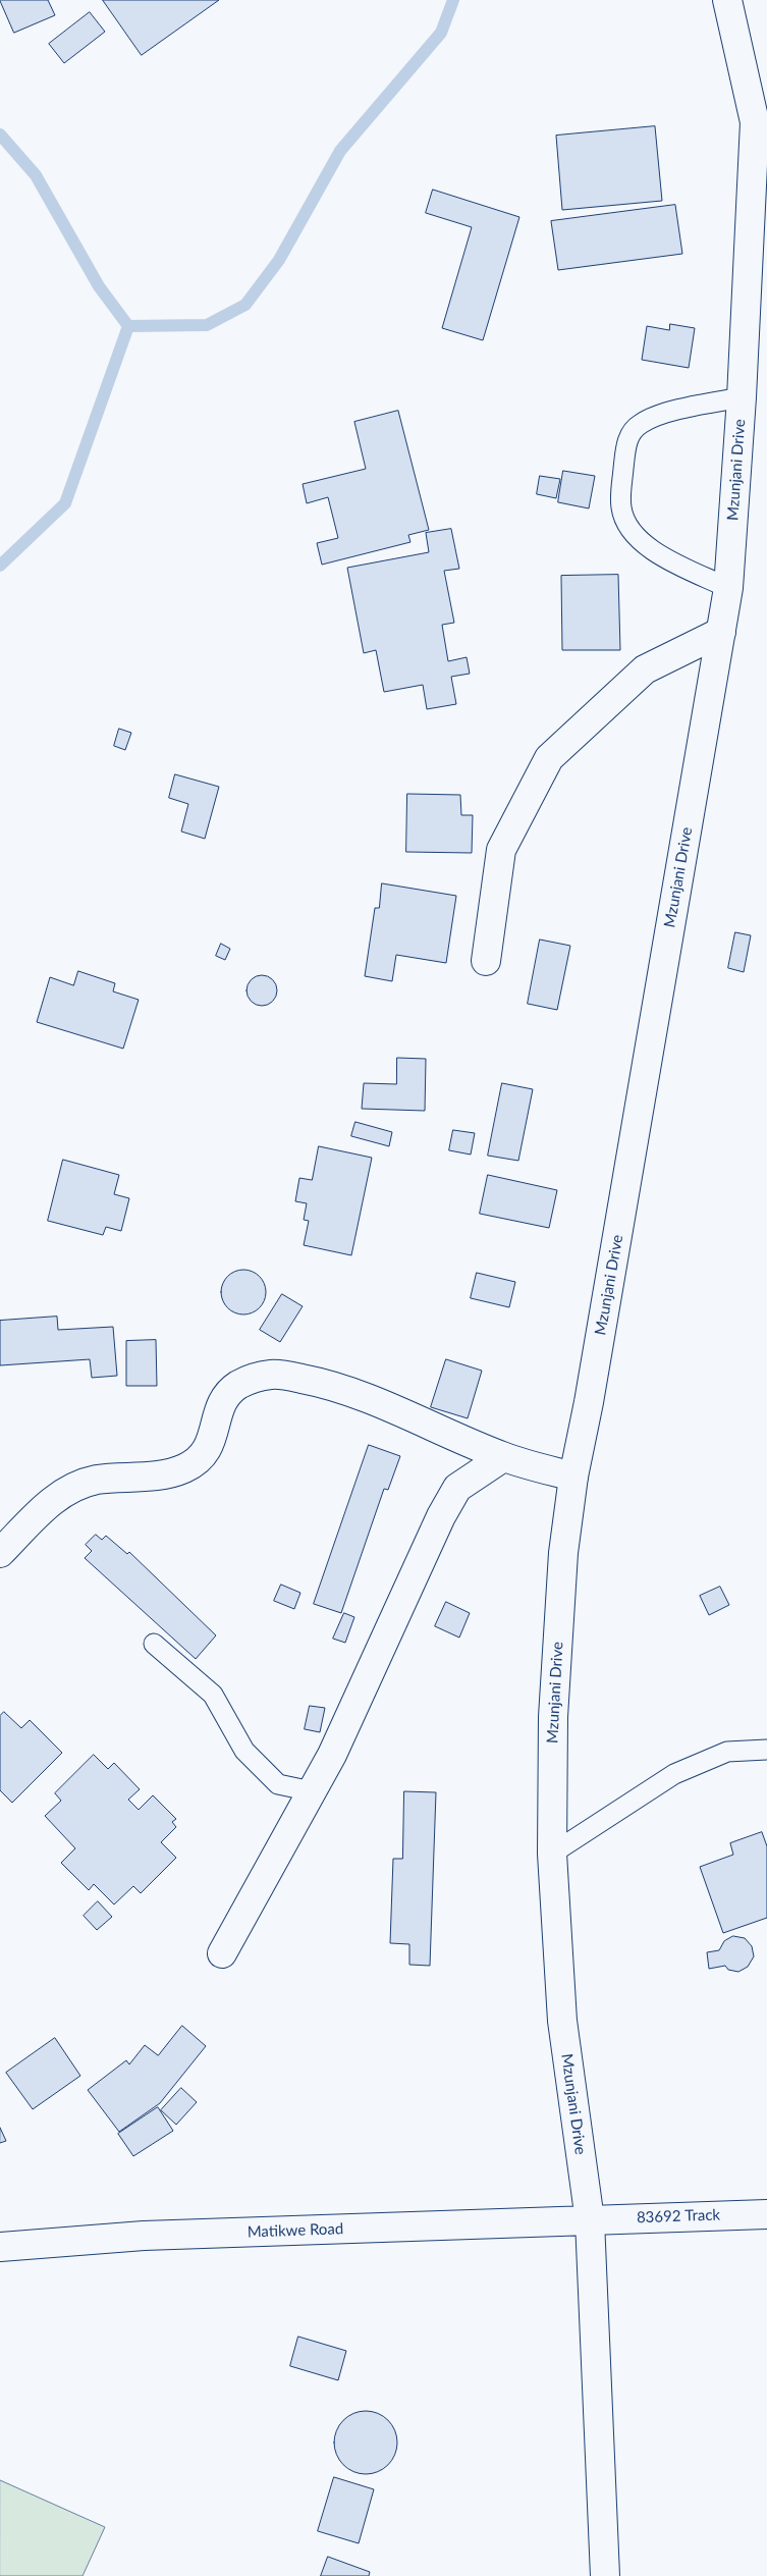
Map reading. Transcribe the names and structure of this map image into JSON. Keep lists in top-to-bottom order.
{
  "streets": {
    "main road": ["Mzunjani Drive", "83692 Track", "Matikwe Road"]
  },
  "crossings": [
    ["Mzunjani Drive", "83692 Track"],
    ["Mzunjani Drive", "Matikwe Road"],
    ["83692 Track", "Matikwe Road"]
  ]
}
